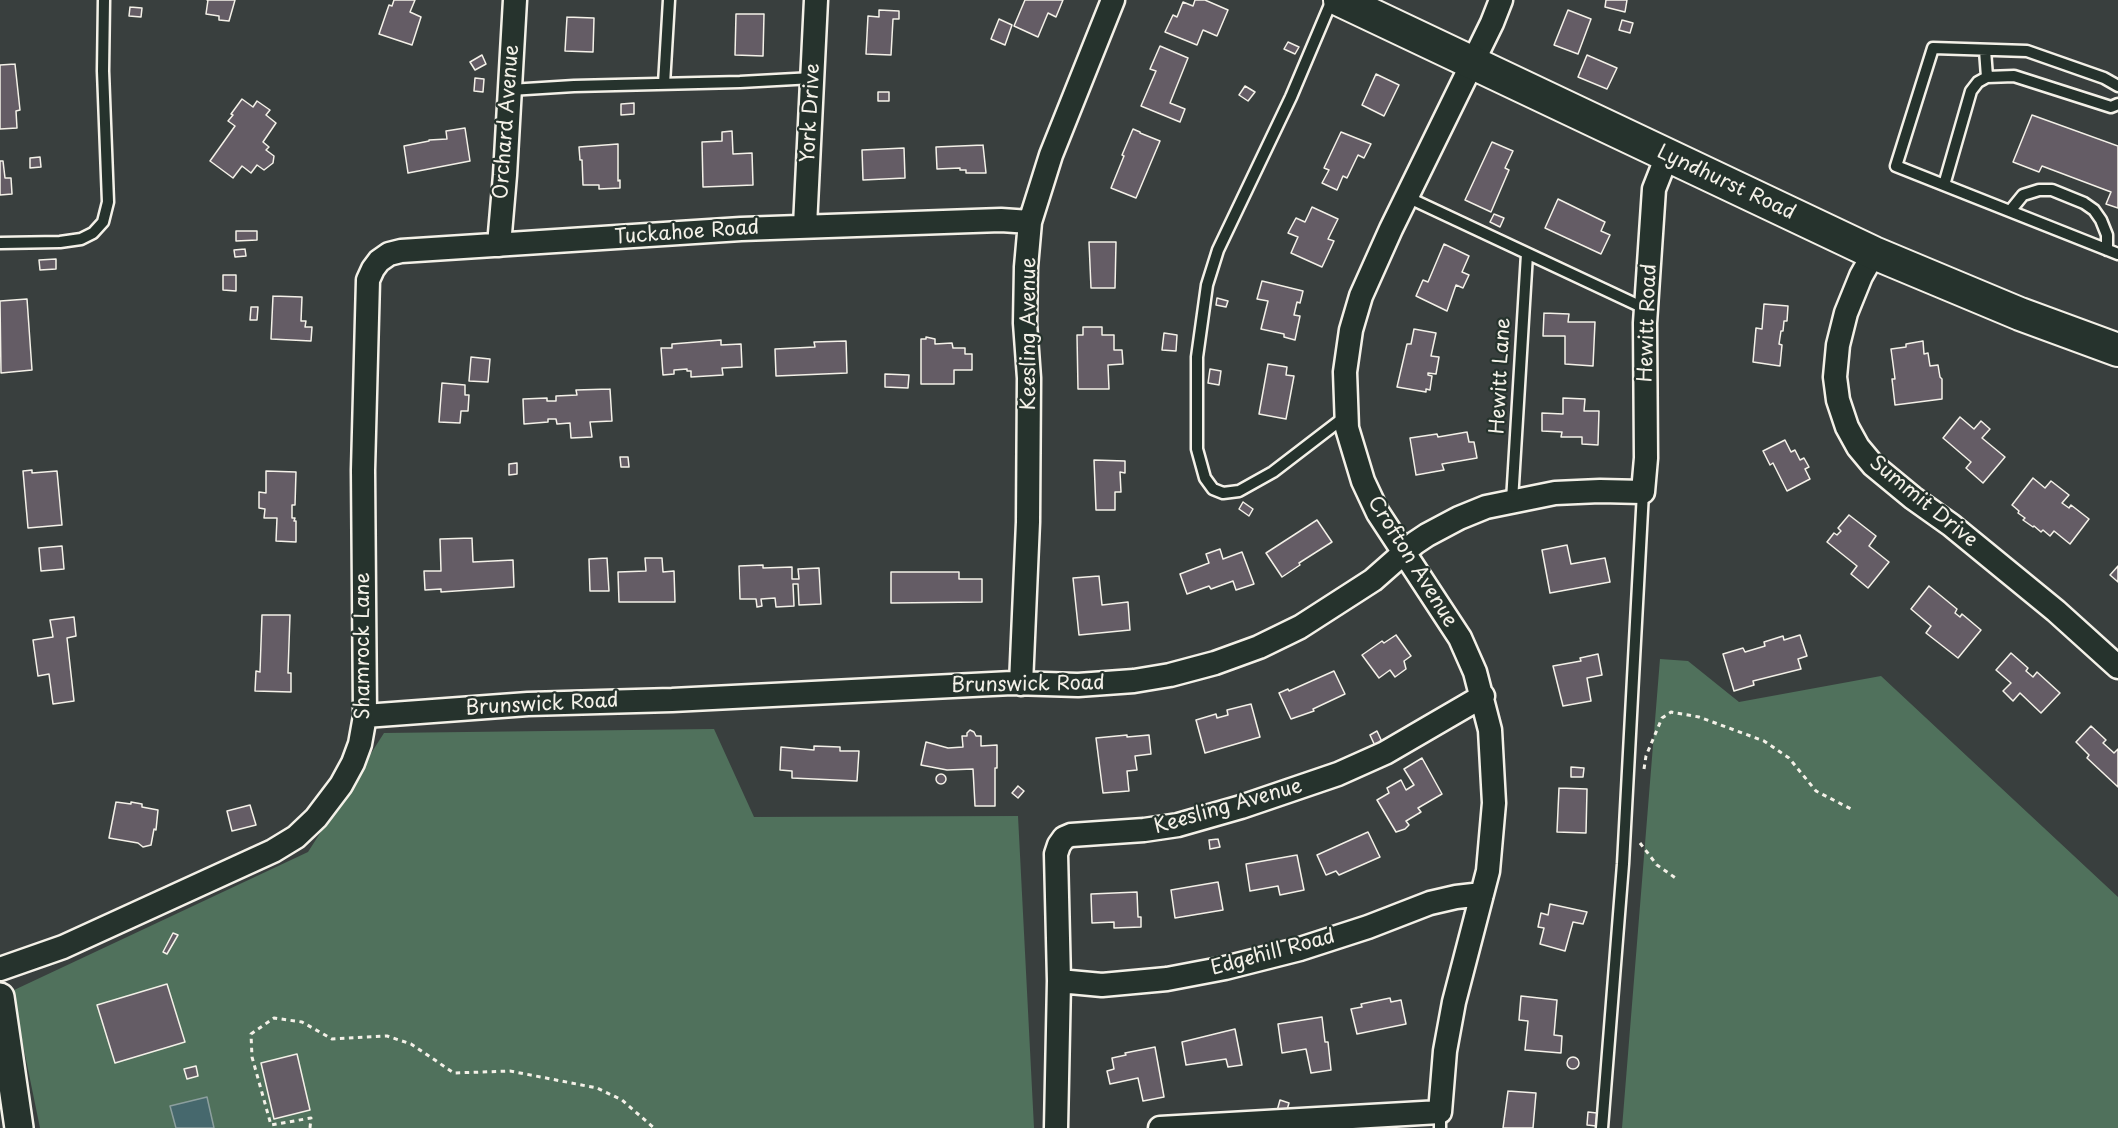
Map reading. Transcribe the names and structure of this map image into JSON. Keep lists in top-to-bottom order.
{
  "streets": {
    "main road": ["Lyndhurst Road"],
    "street": [
      "York Drive",
      "Orchard Avenue",
      "Tuckahoe Road",
      "Hewitt Road",
      "Keesling Avenue",
      "Summit Drive",
      "Crofton Avenue",
      "Shamrock Lane",
      "Brunswick Road",
      "Edgehill Road"
    ],
    "lane": ["Hewitt Lane"]
  },
  "crossings": [
    ["York Drive", "Tuckahoe Road"],
    ["Orchard Avenue", "Tuckahoe Road"],
    ["Lyndhurst Road", "Hewitt Road"],
    ["Lyndhurst Road", "Summit Drive"],
    ["Lyndhurst Road", "Crofton Avenue"],
    ["Tuckahoe Road", "Keesling Avenue"],
    ["Tuckahoe Road", "Shamrock Lane"],
    ["Hewitt Road", "Brunswick Road"],
    ["Keesling Avenue", "Crofton Avenue"],
    ["Keesling Avenue", "Brunswick Road"],
    ["Keesling Avenue", "Edgehill Road"],
    ["Hewitt Lane", "Brunswick Road"],
    ["Crofton Avenue", "Brunswick Road"],
    ["Crofton Avenue", "Edgehill Road"],
    ["Shamrock Lane", "Brunswick Road"]
  ]
}
